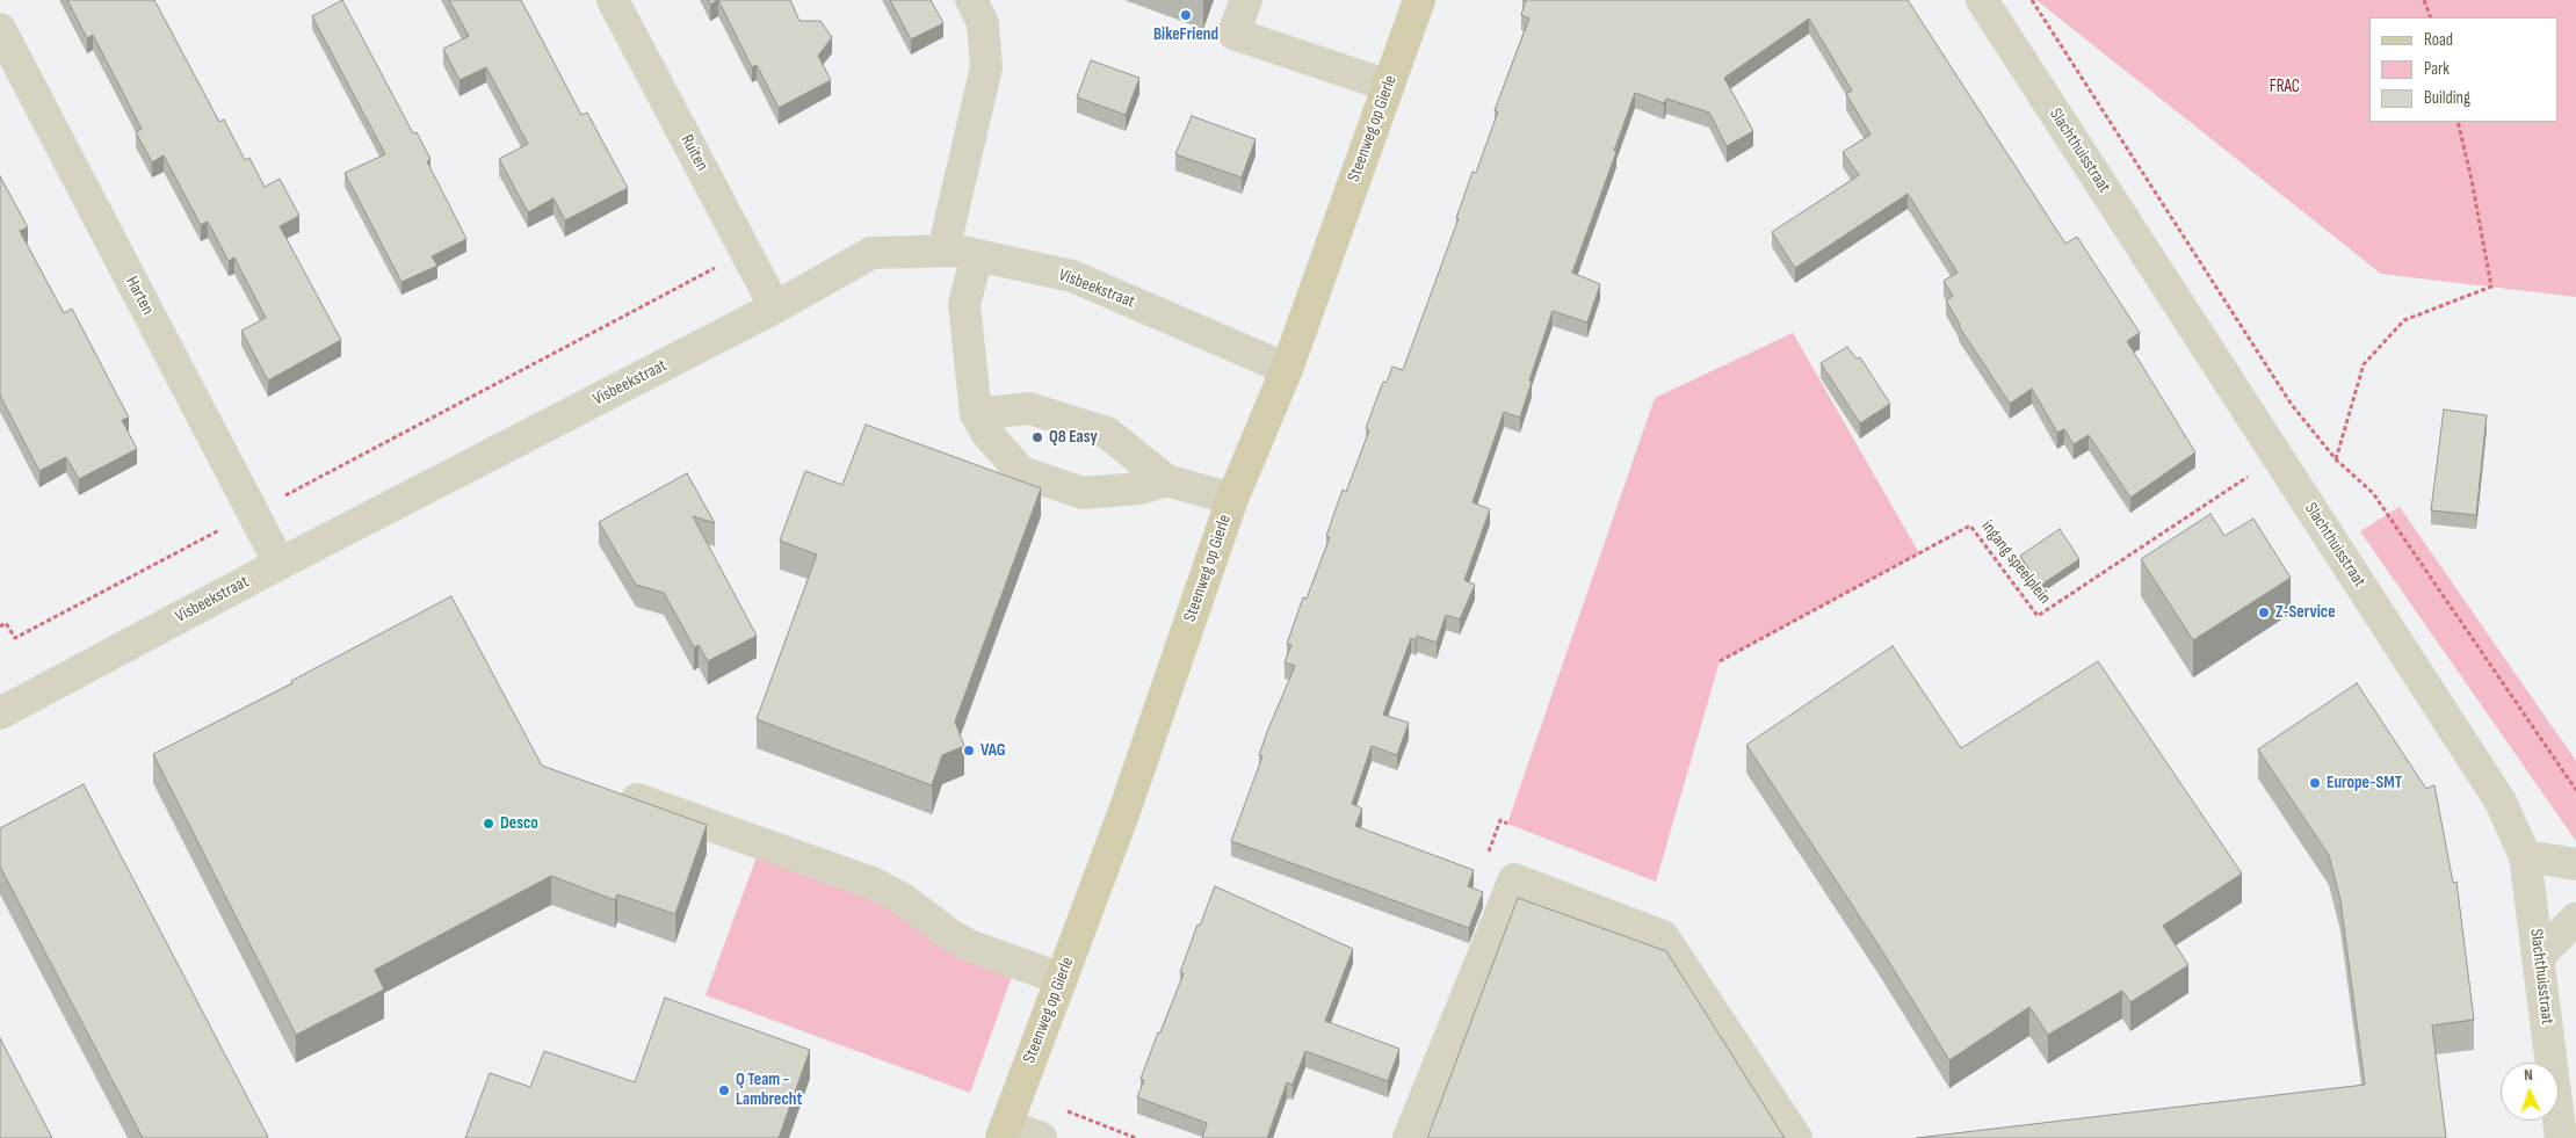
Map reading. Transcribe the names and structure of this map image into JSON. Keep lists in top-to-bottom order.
{
  "streets": {
    "main road": ["Steenweg op Gierle"],
    "street": [
      "Slachthuisstraat",
      "Ruiten",
      "Visbeekstraat",
      "Harten"
    ],
    "path": ["ingang speelplein"]
  },
  "crossings": [
    ["Steenweg op Gierle", "Visbeekstraat"],
    ["Slachthuisstraat", "ingang speelplein"],
    ["Ruiten", "Visbeekstraat"],
    ["Visbeekstraat", "Harten"]
  ],
  "parks": ["FRAC"],
  "places": [
    "BikeFriend",
    "Q8 Easy",
    "Z-Service",
    "VAG",
    "Europe-SMT",
    "Desco",
    "Q Team - Lambrecht"
  ],
  "legend": ["Road", "Park", "Building"],
  "north": "top"
}
